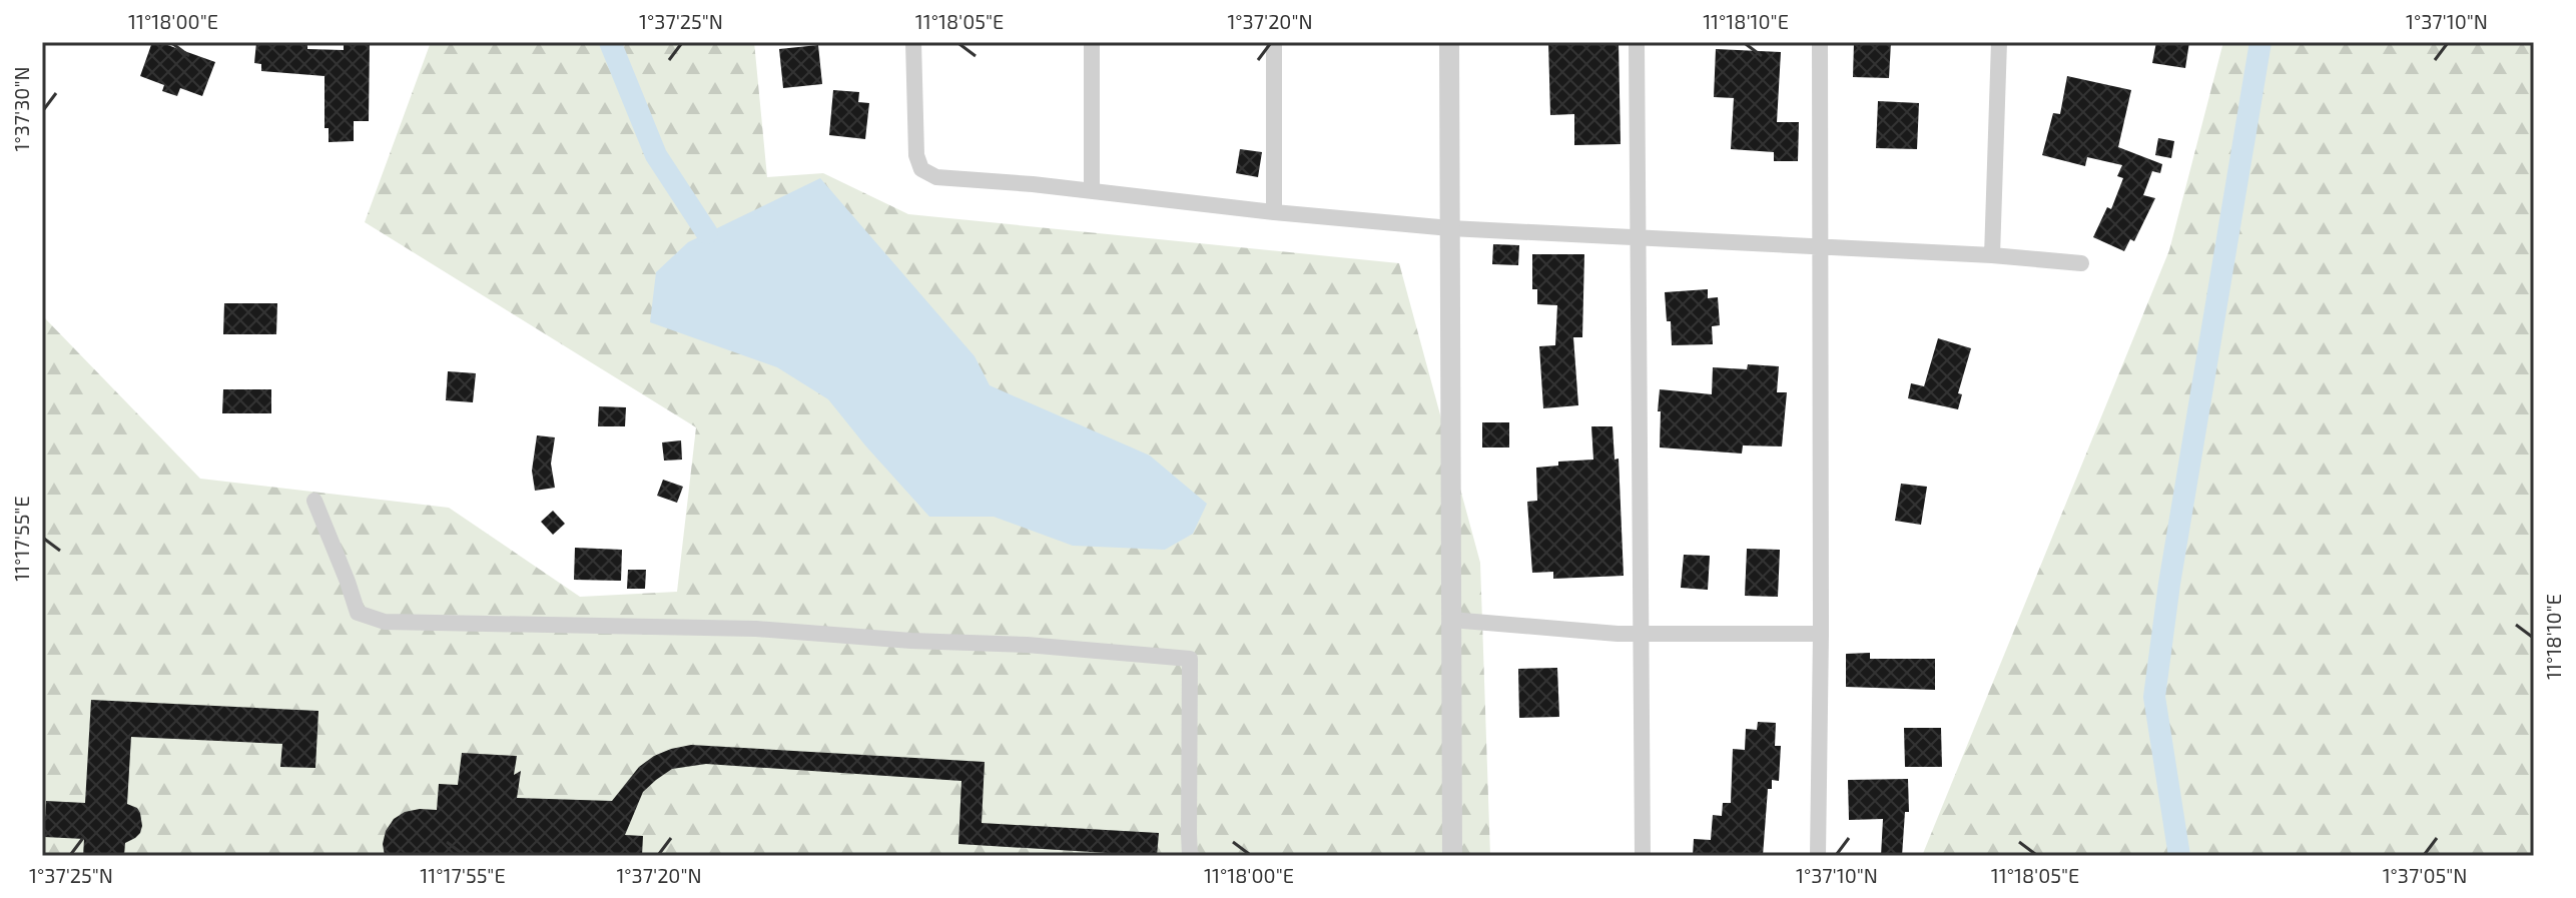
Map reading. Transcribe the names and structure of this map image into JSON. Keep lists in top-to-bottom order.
{
  "coordinates": [
    "11°18'00\"E",
    "1°37'25\"N",
    "11°18'05\"E",
    "1°37'20\"N",
    "11°18'10\"E",
    "1°37'10\"N",
    "1°37'30\"N",
    "11°17'55\"E",
    "1°37'05\"N"
  ]
}
